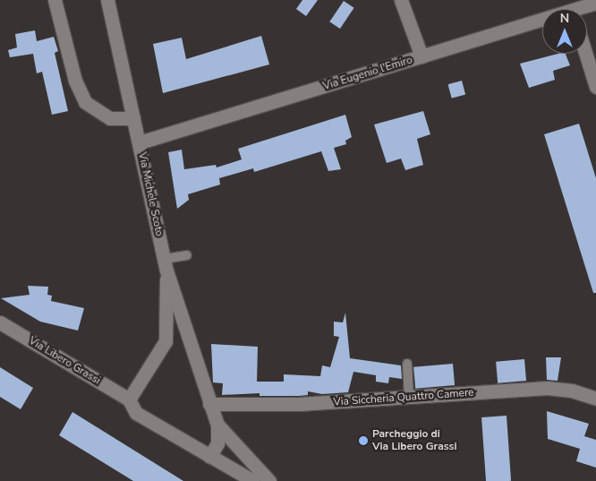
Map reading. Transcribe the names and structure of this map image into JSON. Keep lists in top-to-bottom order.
{
  "streets": {
    "street": [
      "Via Eugenio l'Emiro",
      "Via Michele Scoto",
      "Via Libero Grassi",
      "Via Siccheria Quattro Camere"
    ]
  },
  "crossings": [
    ["Via Eugenio l'Emiro", "Via Michele Scoto"]
  ],
  "places": ["Parcheggio di Via Libero Grassi"],
  "north": "top"
}
